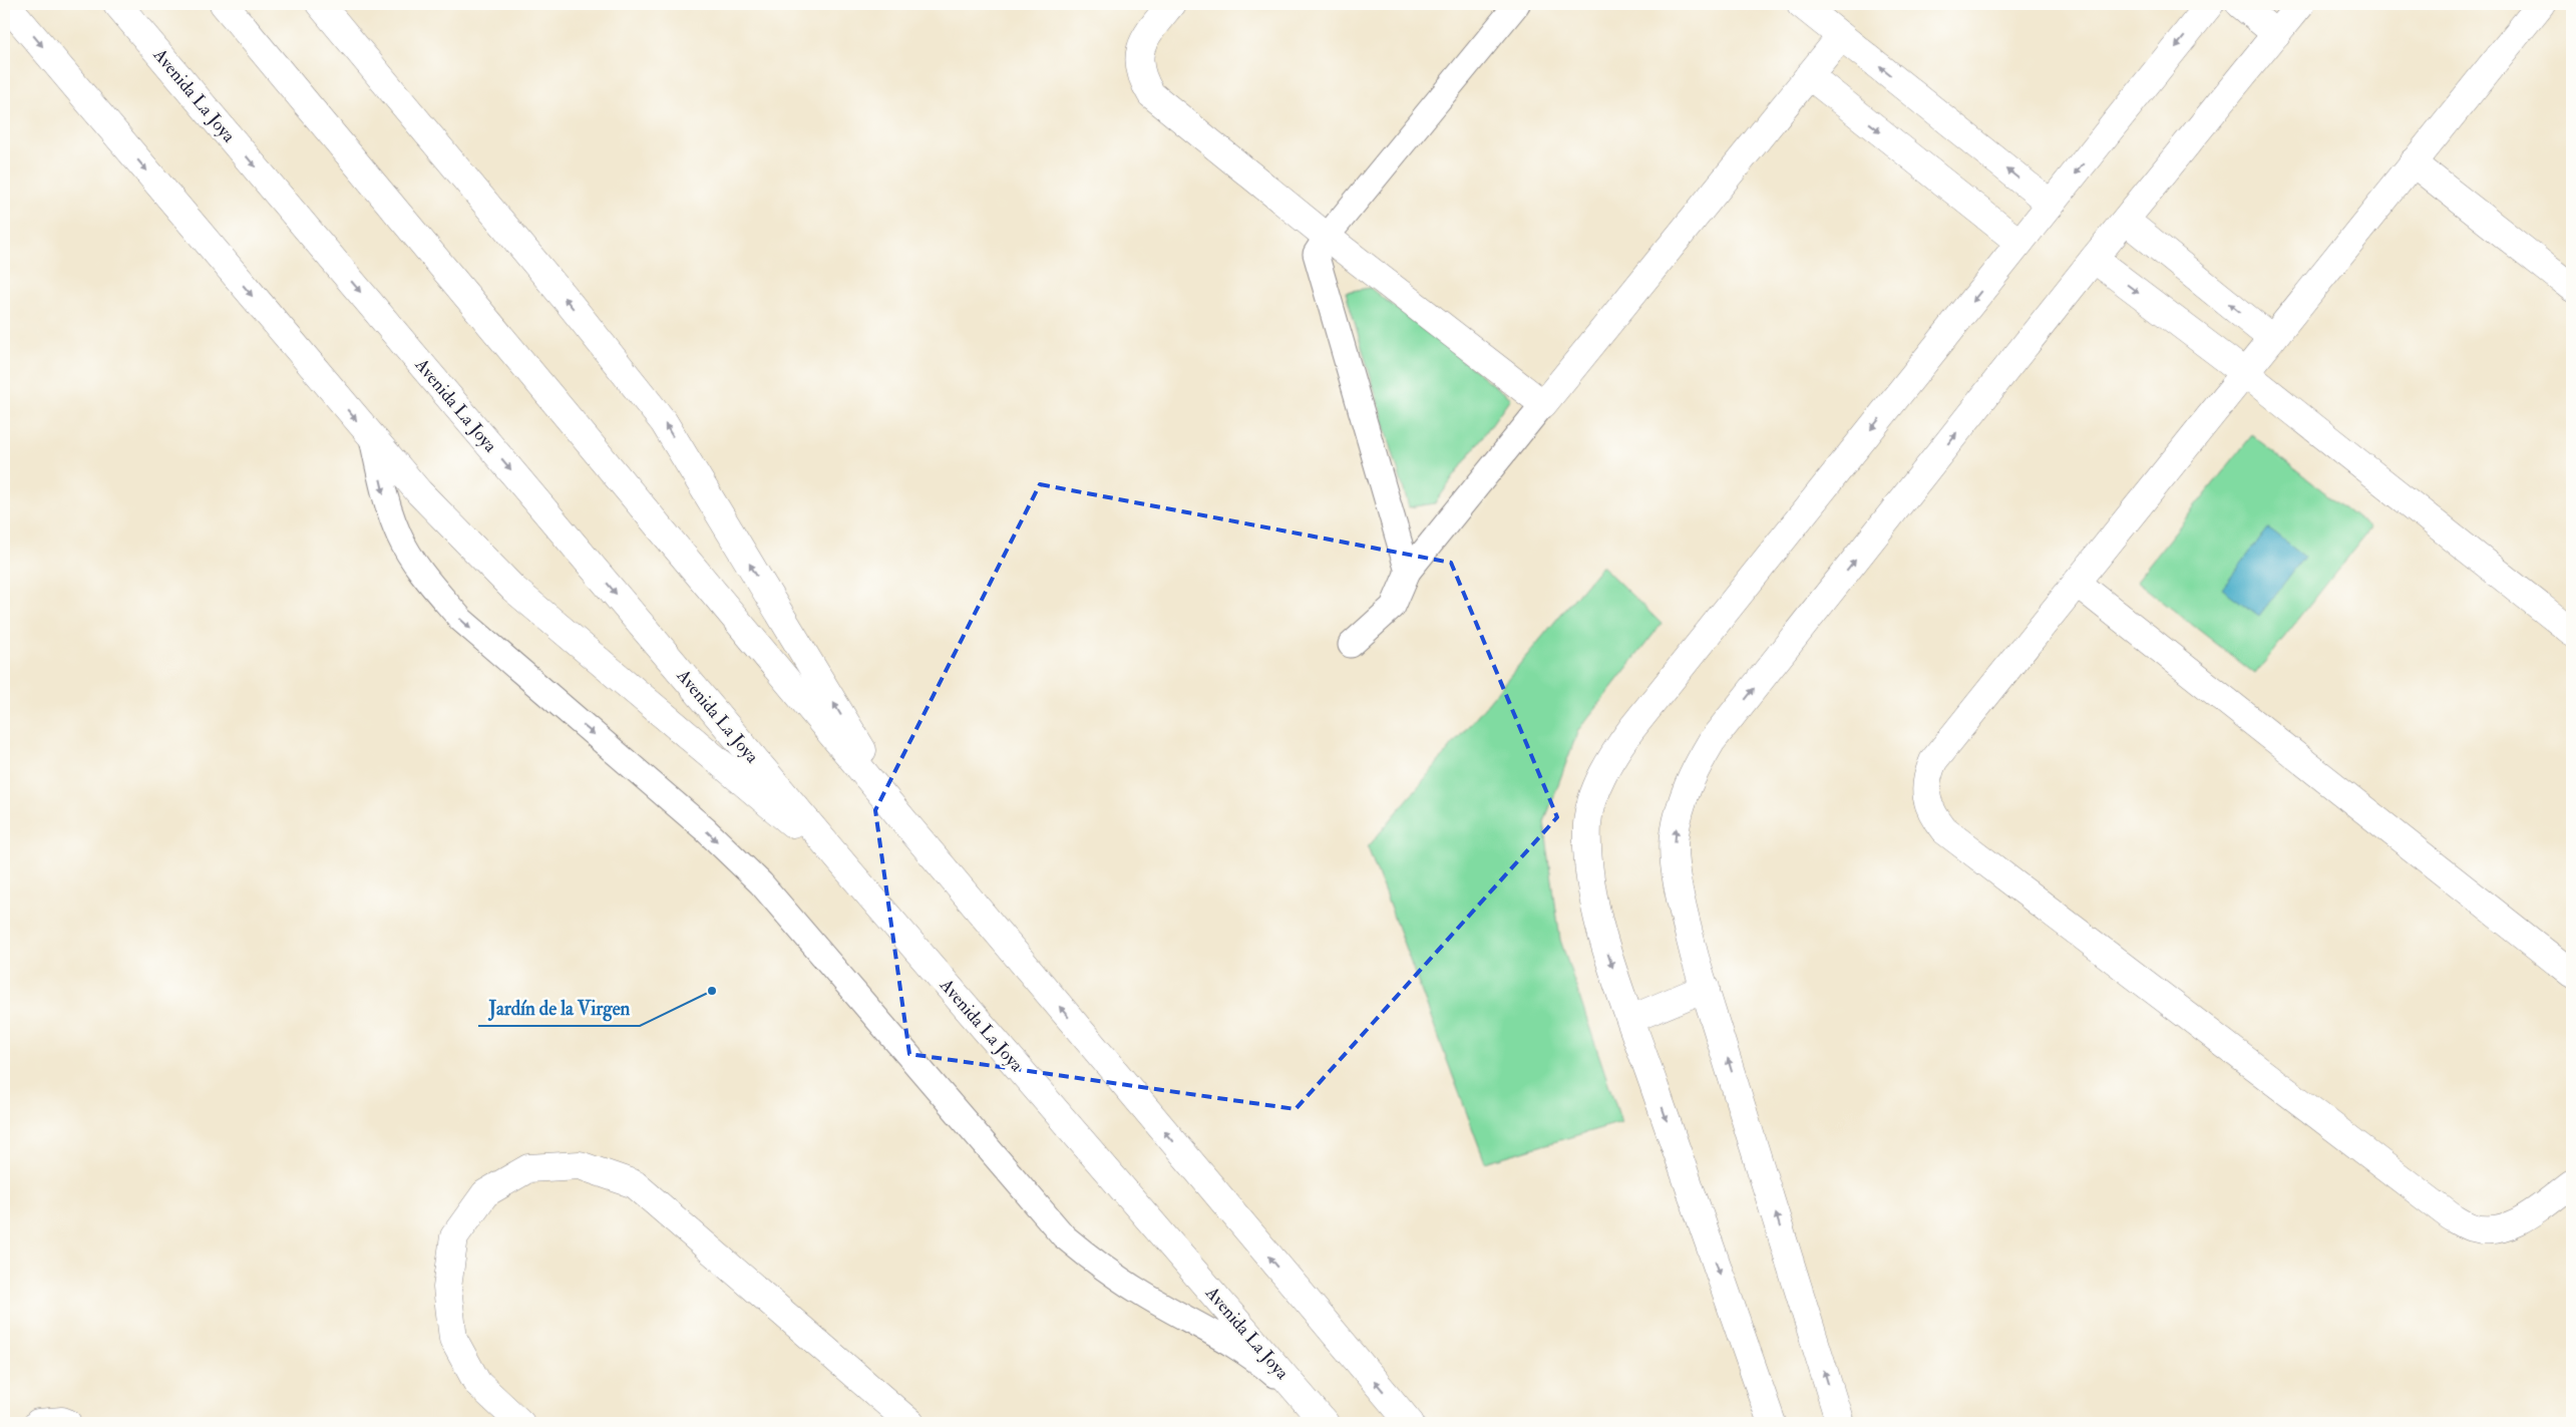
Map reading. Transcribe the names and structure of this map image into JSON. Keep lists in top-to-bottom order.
{
  "streets": {
    "street": ["Avenida La Joya"]
  },
  "places": ["Jardín de la Virgen"]
}
